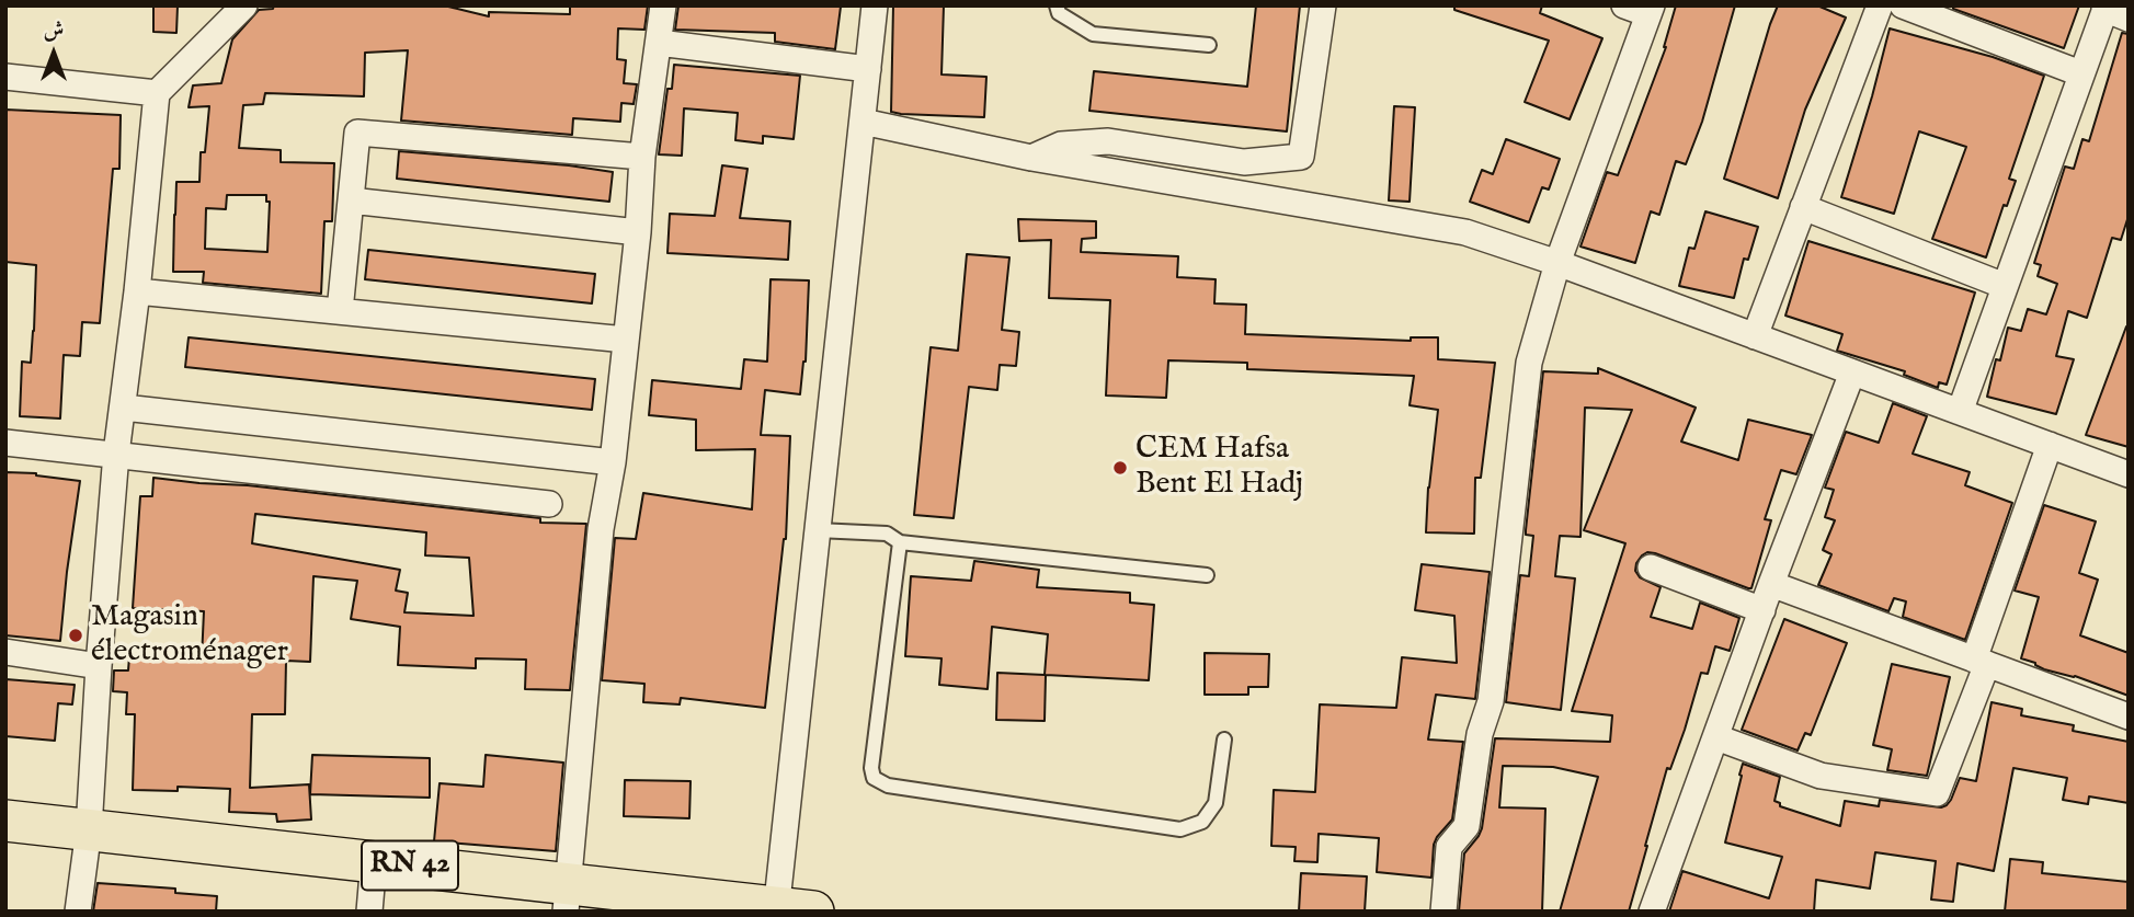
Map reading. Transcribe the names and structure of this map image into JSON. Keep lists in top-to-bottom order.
{
  "streets": {
    "main road": ["RN 42"]
  },
  "places": ["CEM Hafsa Bent El Hadj", "Magasin électroménager"],
  "north": "top"
}
